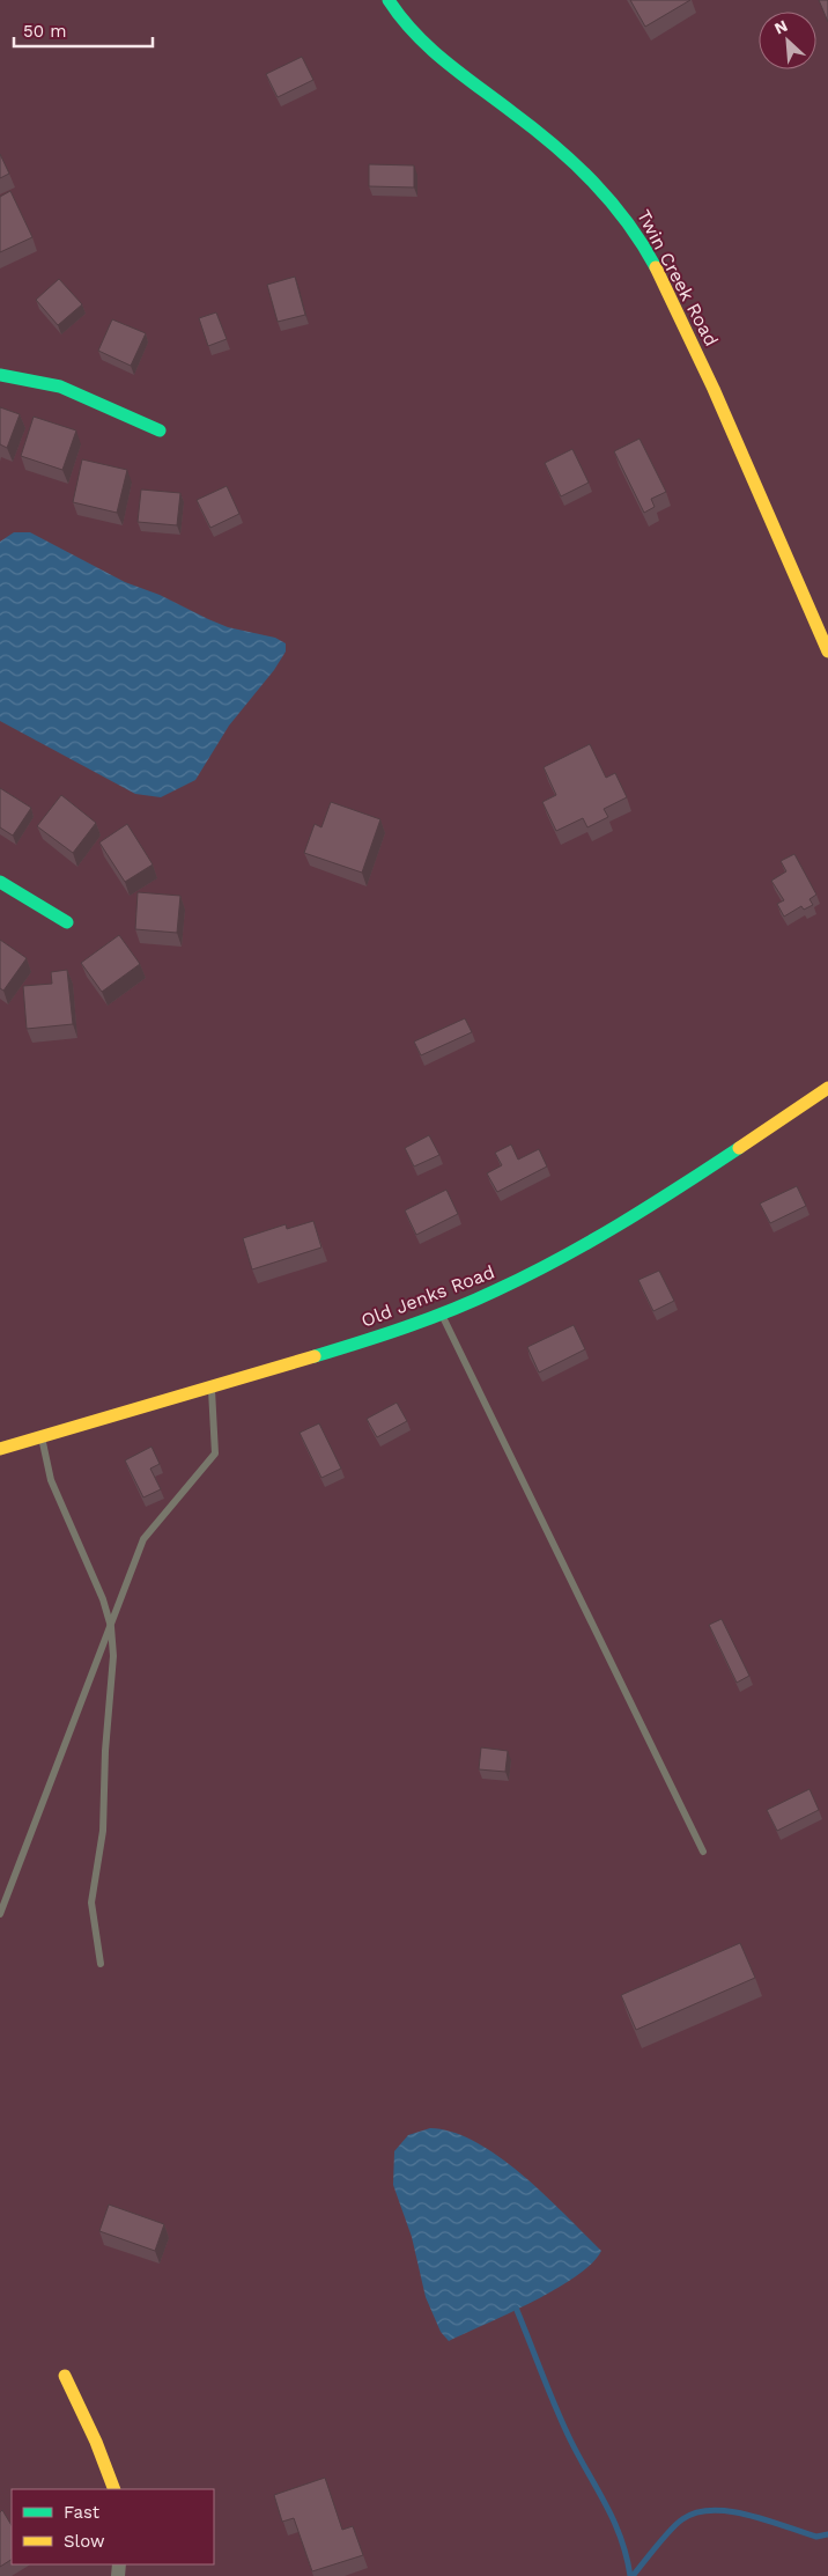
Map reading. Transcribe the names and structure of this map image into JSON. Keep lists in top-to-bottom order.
{
  "streets": {
    "street": ["Twin Creek Road", "Old Jenks Road"]
  },
  "legend": ["Fast", "Slow"],
  "scale_bar": "50 m",
  "north": "top left"
}
